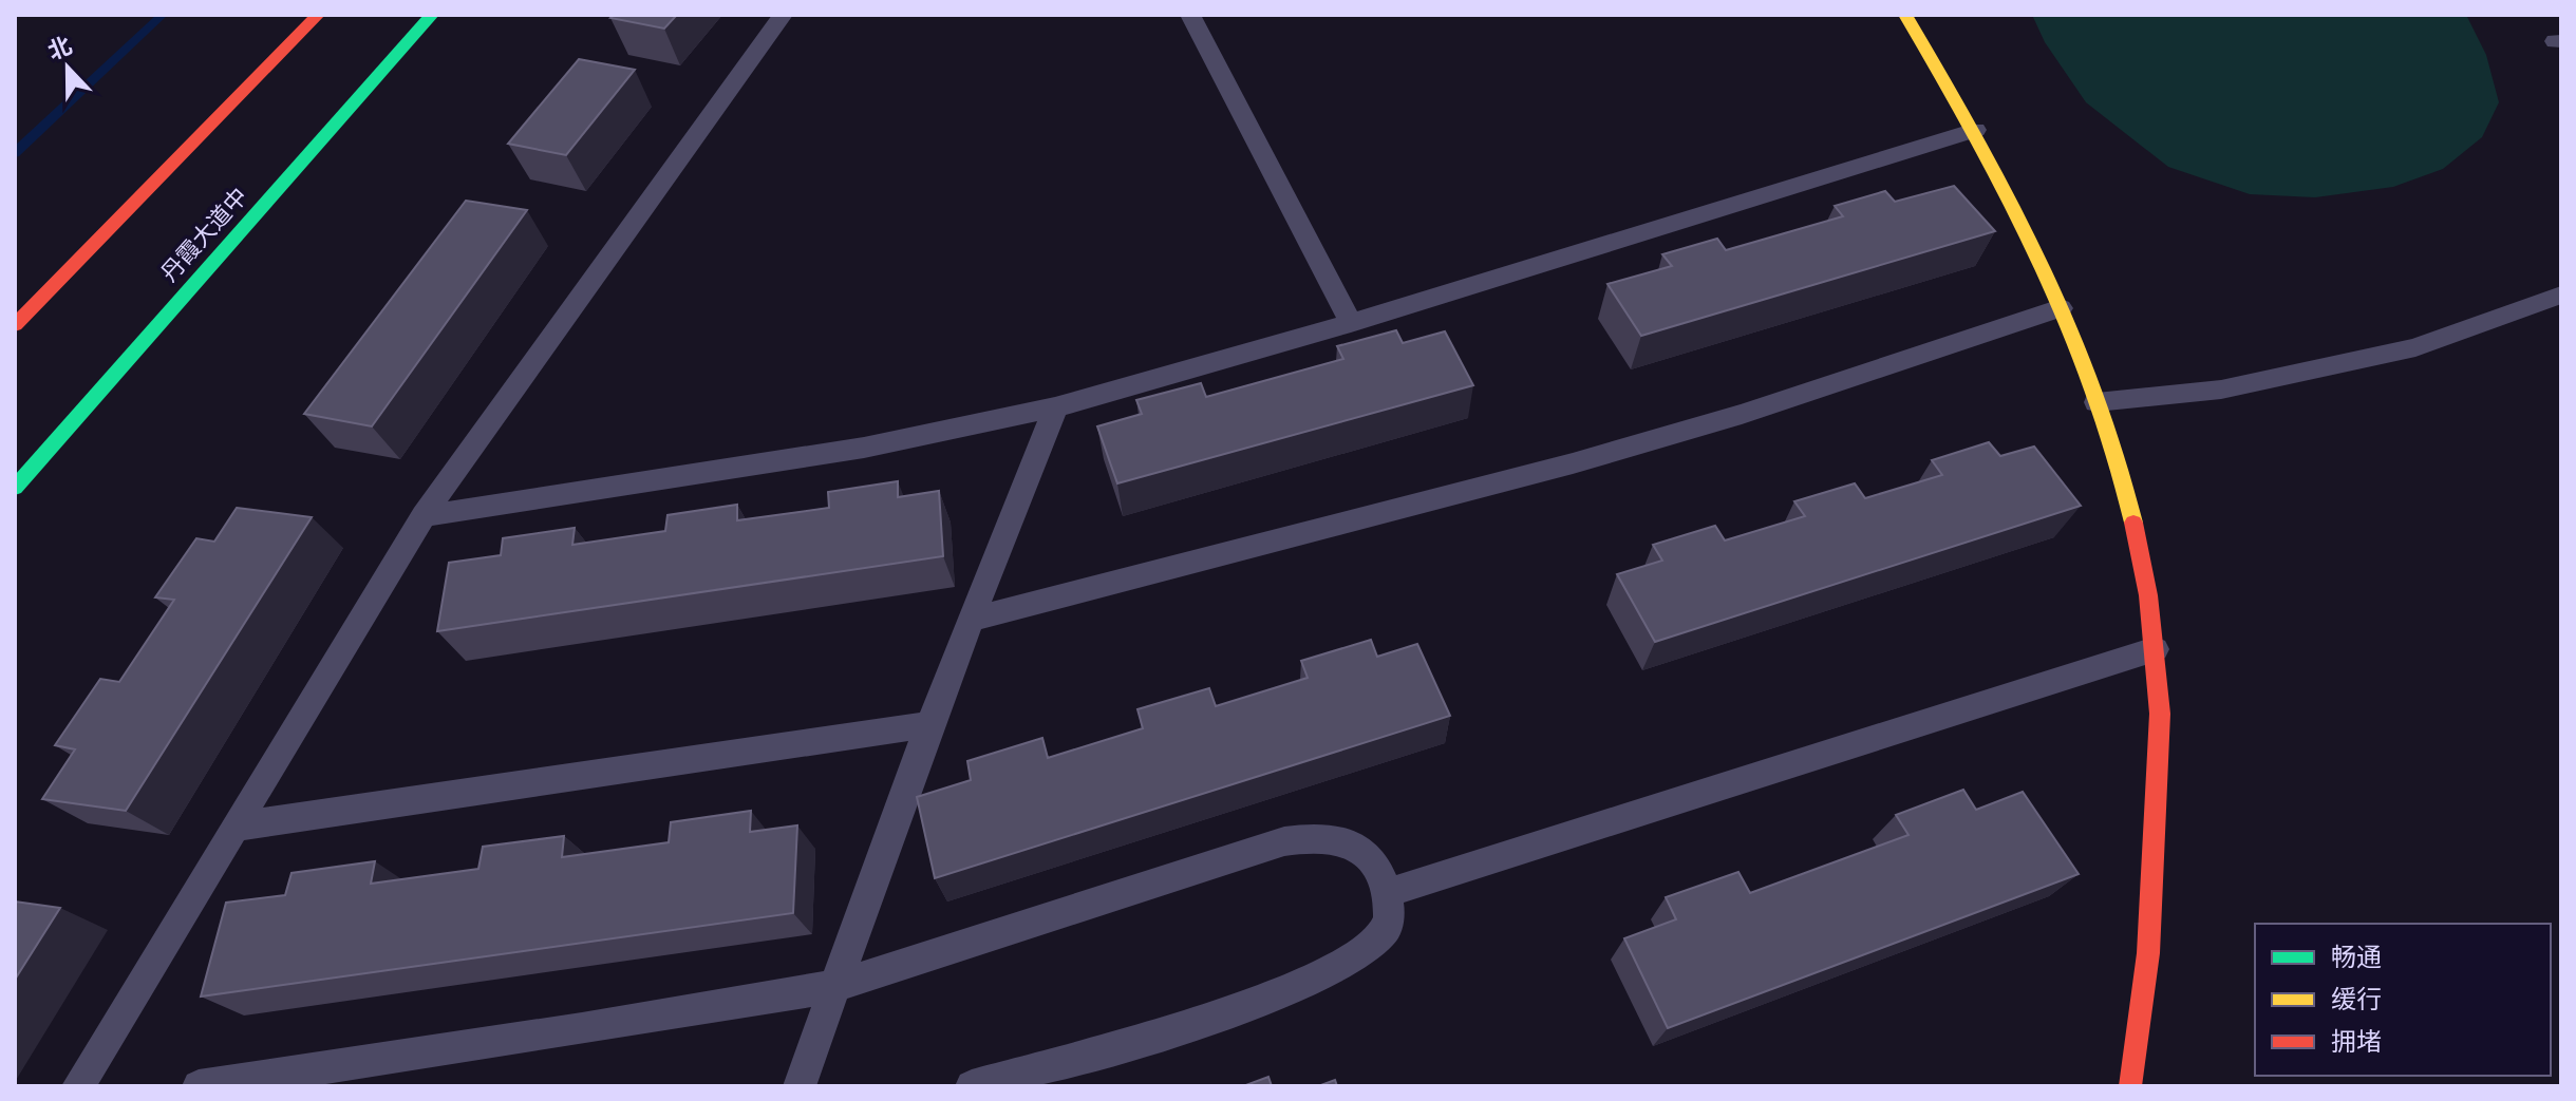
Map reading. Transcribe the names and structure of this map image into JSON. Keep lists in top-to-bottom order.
{
  "streets": {
    "street": ["丹霞大道中"]
  },
  "legend": ["畅通", "缓行", "拥堵"],
  "north": "top"
}
